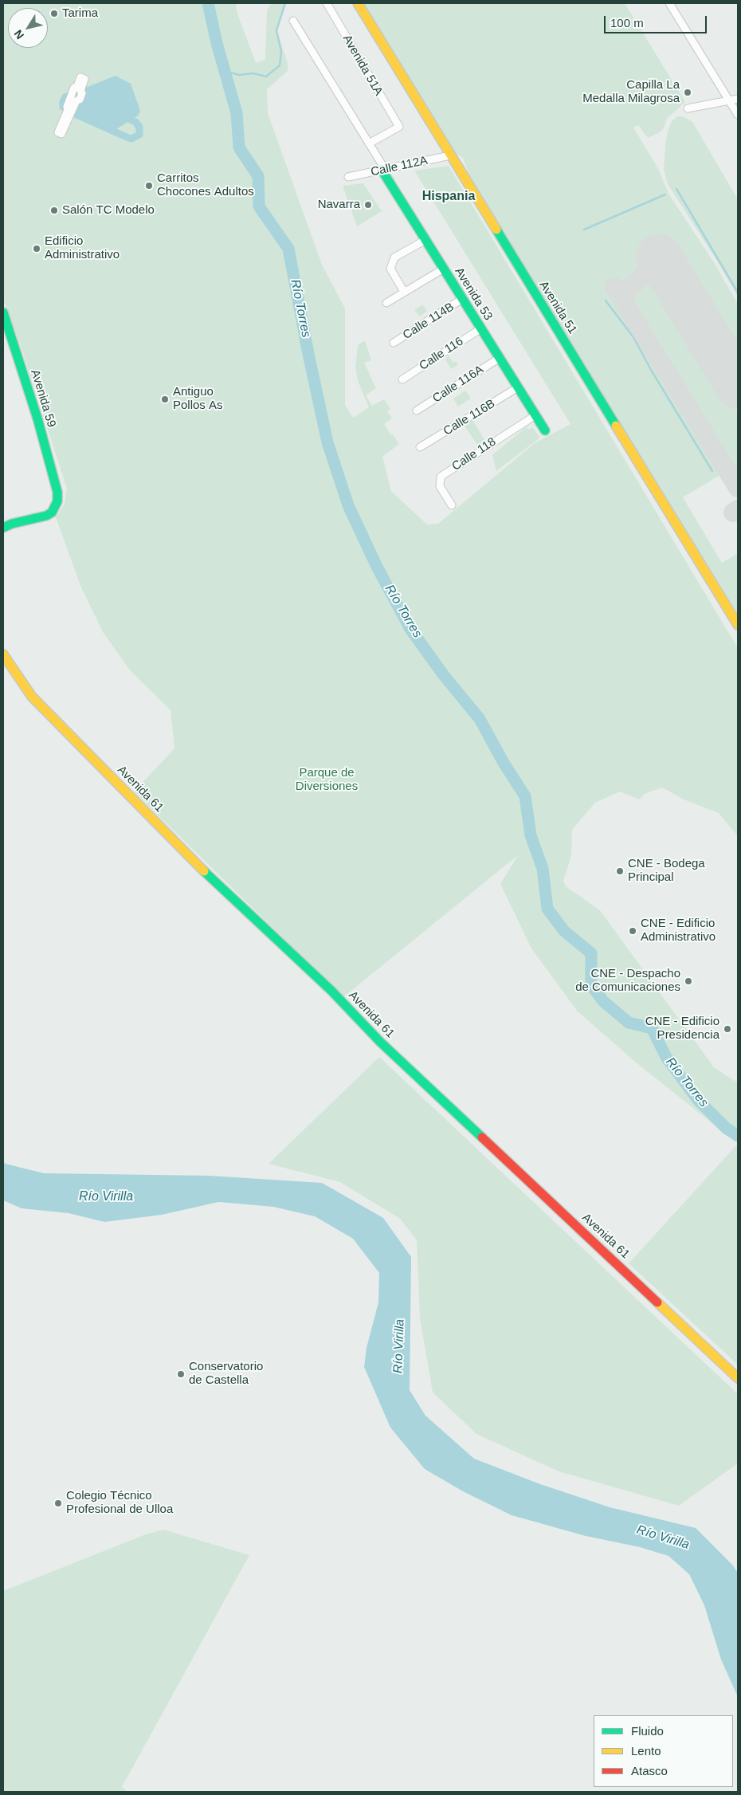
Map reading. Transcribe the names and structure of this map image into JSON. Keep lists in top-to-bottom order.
{
  "streets": {
    "street": [
      "Avenida 51A",
      "Calle 112A",
      "Avenida 53",
      "Avenida 51",
      "Calle 114B",
      "Calle 116",
      "Calle 116A",
      "Avenida 59",
      "Calle 116B",
      "Calle 118",
      "Avenida 61"
    ]
  },
  "crossings": [
    ["Avenida 51A", "Avenida 53"],
    ["Calle 112A", "Avenida 53"],
    ["Calle 112A", "Avenida 51"],
    ["Avenida 53", "Calle 114B"],
    ["Avenida 53", "Calle 116"],
    ["Avenida 53", "Calle 116A"],
    ["Avenida 53", "Calle 116B"],
    ["Avenida 53", "Calle 118"]
  ],
  "districts": ["Hispania"],
  "water": ["Río Torres", "Río Virilla"],
  "parks": ["Parque de Diversiones"],
  "places": [
    "Tarima",
    "Capilla La Medalla Milagrosa",
    "Carritos Chocones Adultos",
    "Navarra",
    "Salón TC Modelo",
    "Edificio Administrativo",
    "Antiguo Pollos As",
    "CNE - Bodega Principal",
    "CNE - Edificio Administrativo",
    "CNE - Despacho de Comunicaciones",
    "CNE - Edificio Presidencia",
    "Conservatorio de Castella",
    "Colegio Técnico Profesional de Ulloa"
  ],
  "legend": ["Fluido", "Lento", "Atasco"],
  "scale_bar": "100 m",
  "north": "bottom left"
}
